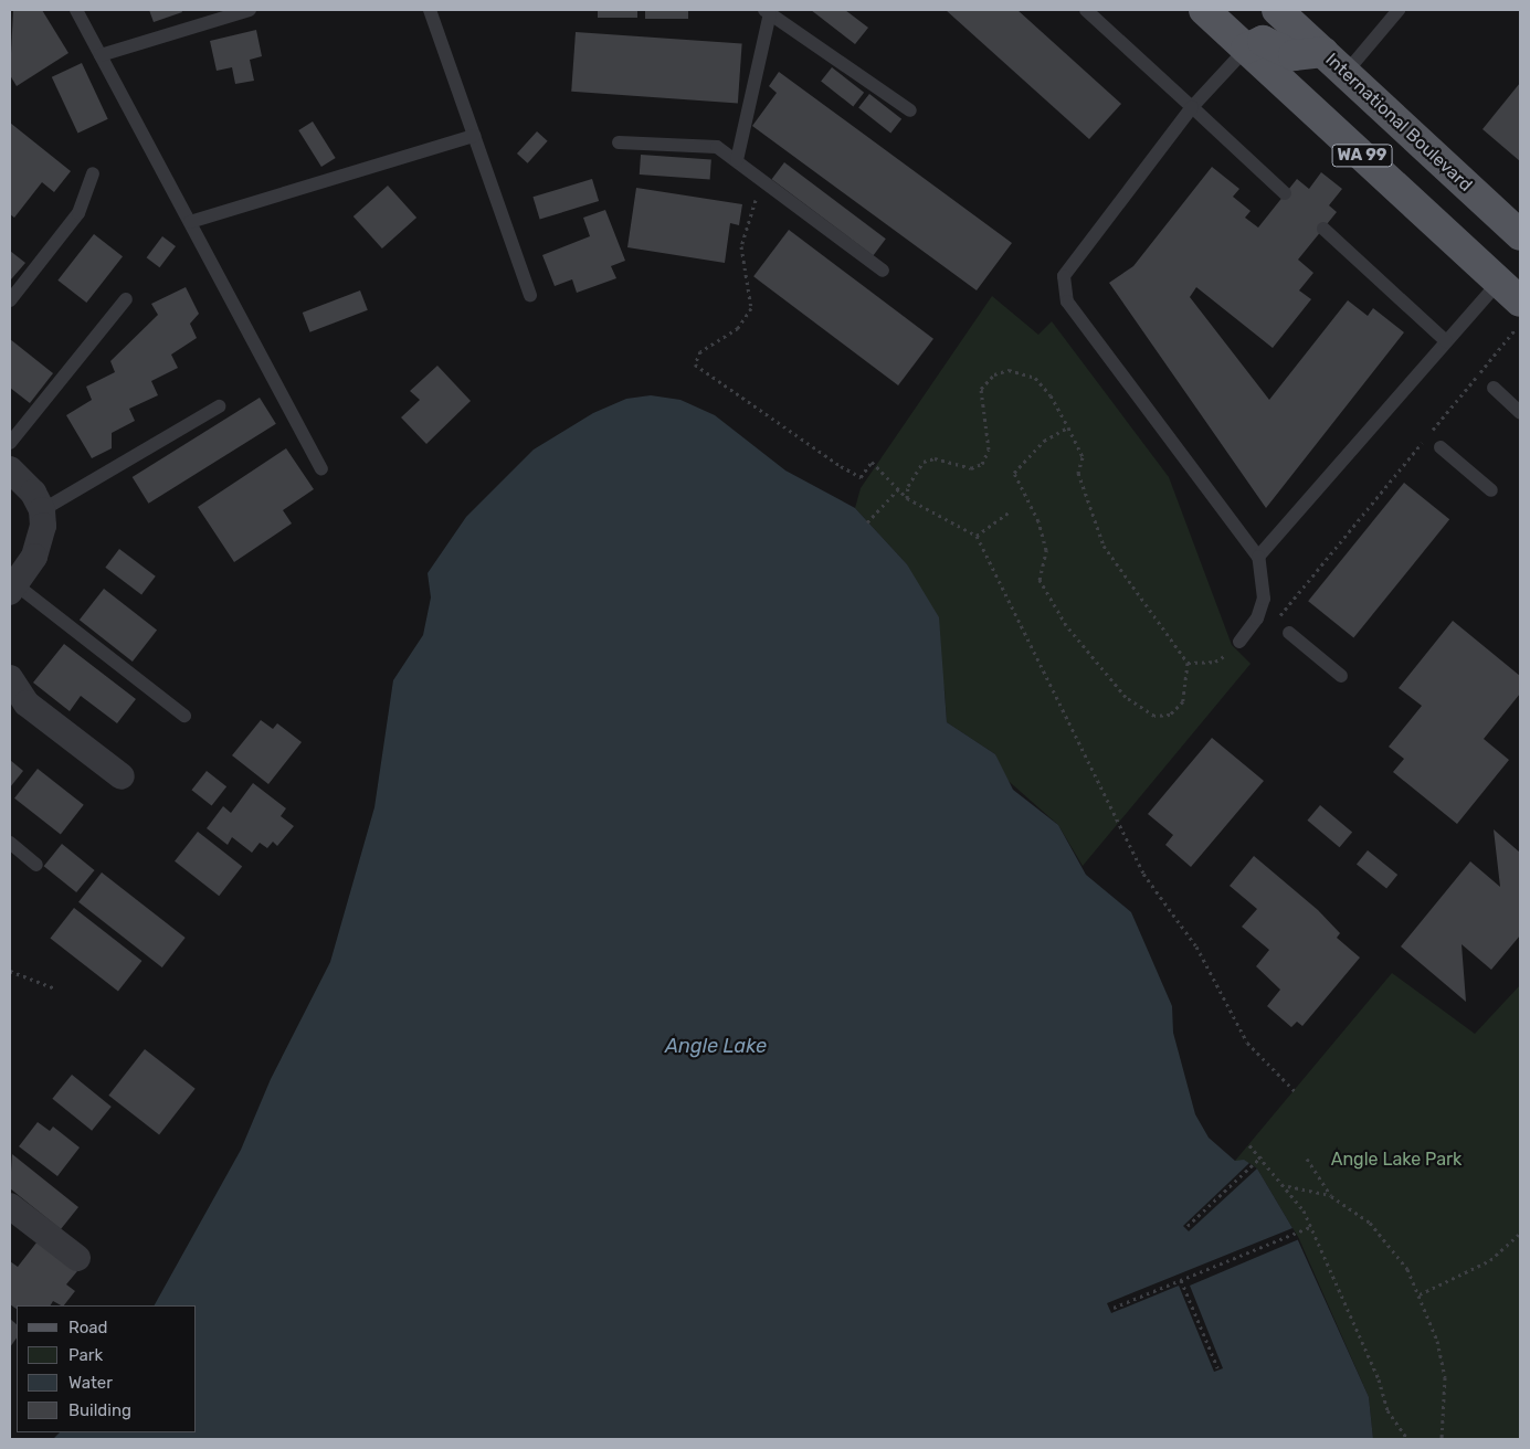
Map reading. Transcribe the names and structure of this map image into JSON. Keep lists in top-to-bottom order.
{
  "streets": {
    "main road": ["International Boulevard", "WA 99"]
  },
  "water": ["Angle Lake"],
  "parks": ["Angle Lake Park"],
  "legend": [
    "Road",
    "Park",
    "Water",
    "Building"
  ]
}
